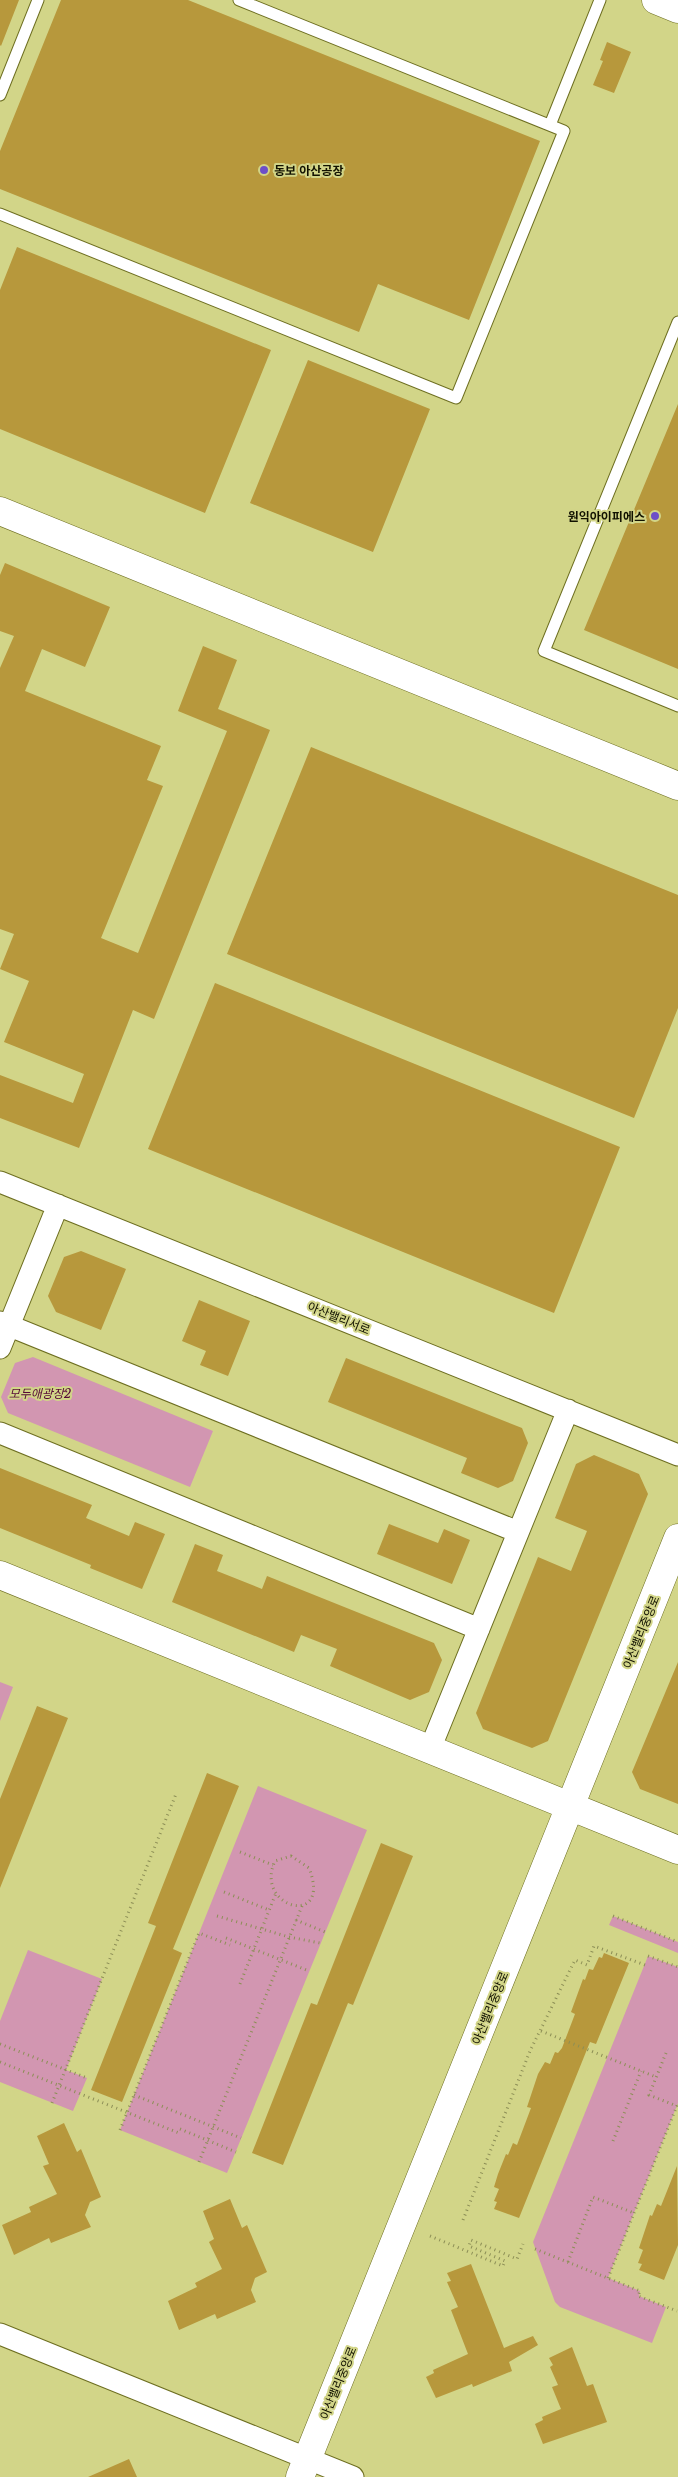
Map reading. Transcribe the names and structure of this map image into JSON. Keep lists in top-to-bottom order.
{
  "streets": {
    "street": ["아산밸리서로", "아산밸리중앙로"]
  },
  "parks": ["모두애광장2"],
  "places": ["동보 아산공장", "원익아이피에스"]
}
